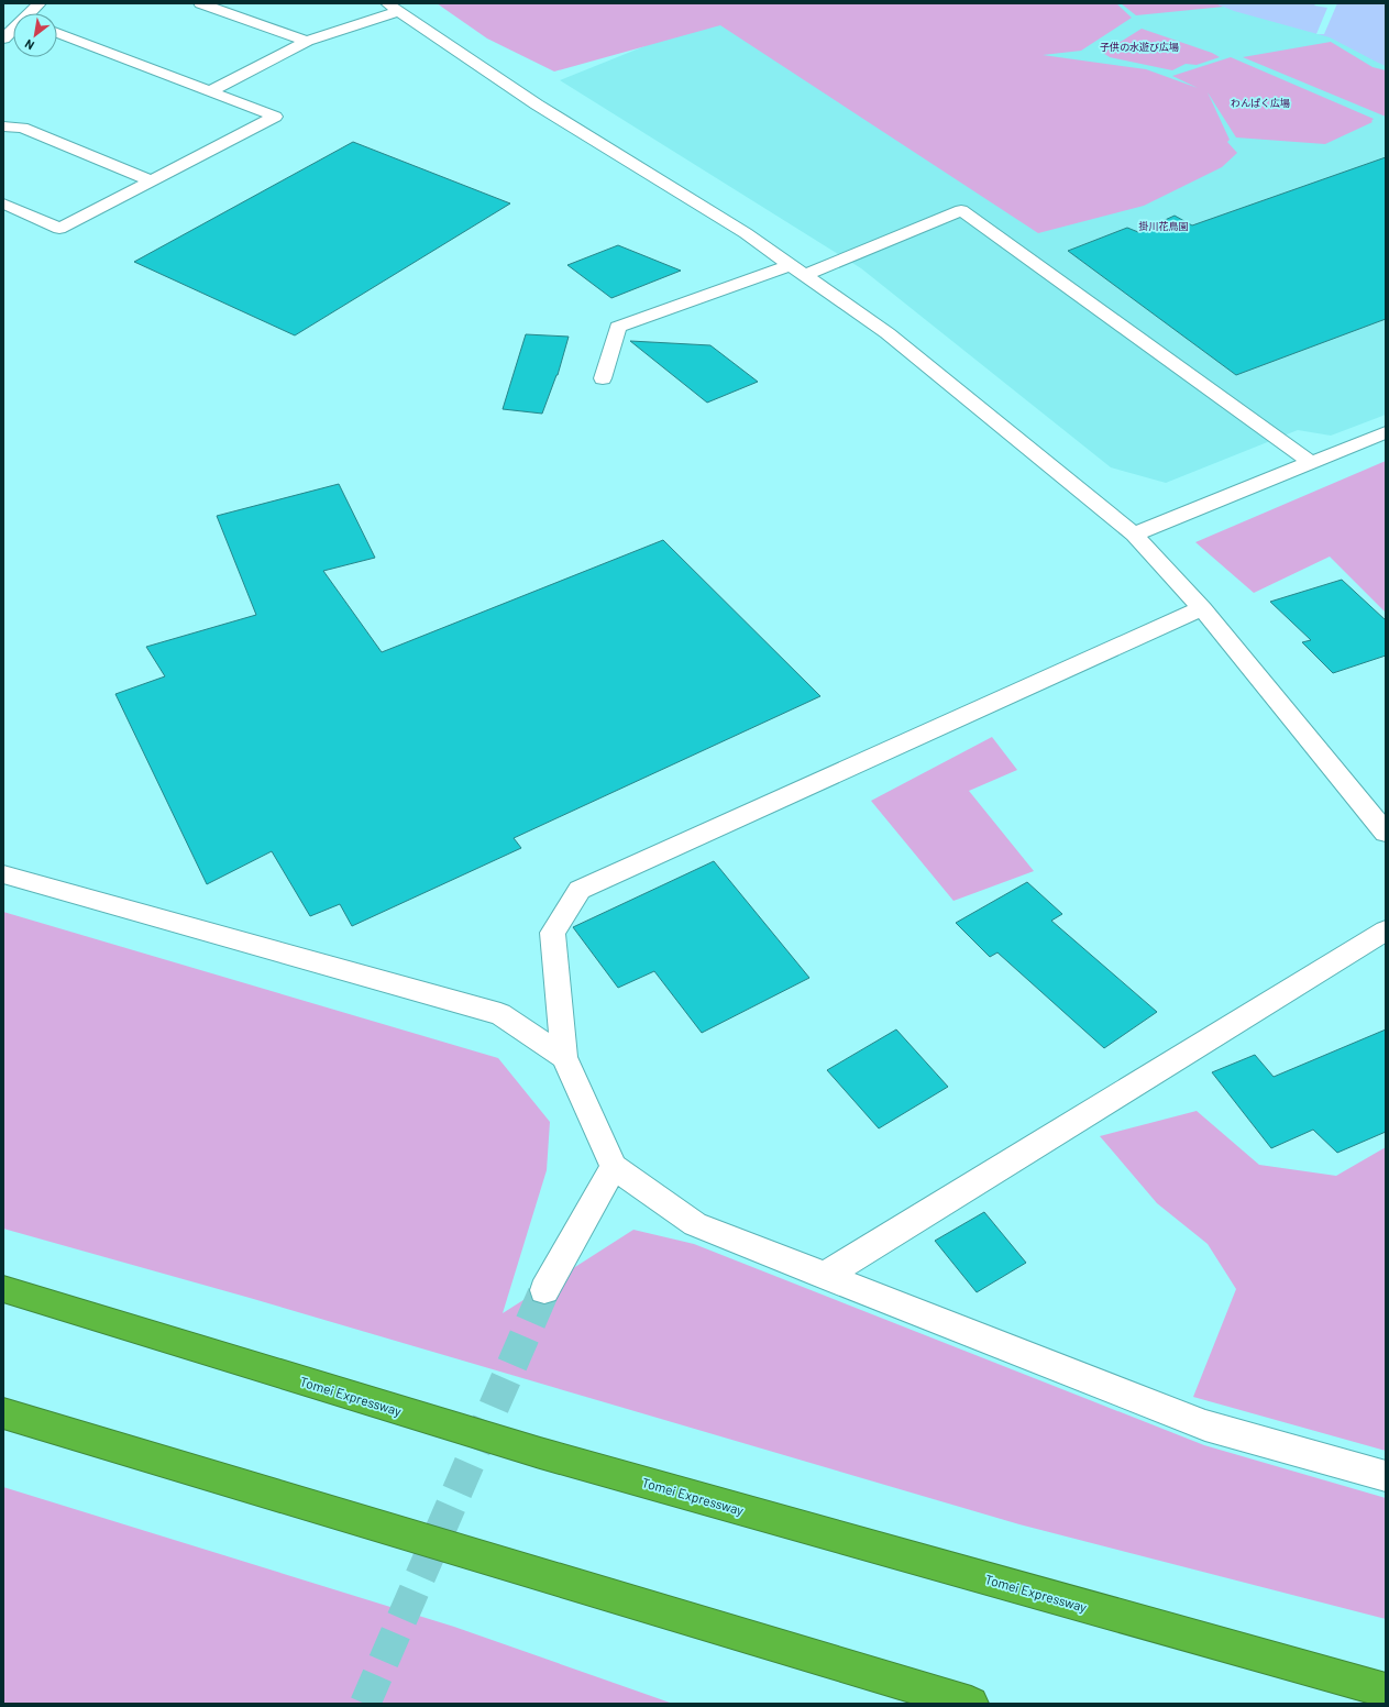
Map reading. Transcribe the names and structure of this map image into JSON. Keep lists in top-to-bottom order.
{
  "streets": {
    "highway": ["Tomei Expressway"]
  },
  "parks": ["子供の水遊び広場", "わんぱく広場", "掛川花鳥園"],
  "north": "bottom left"
}
